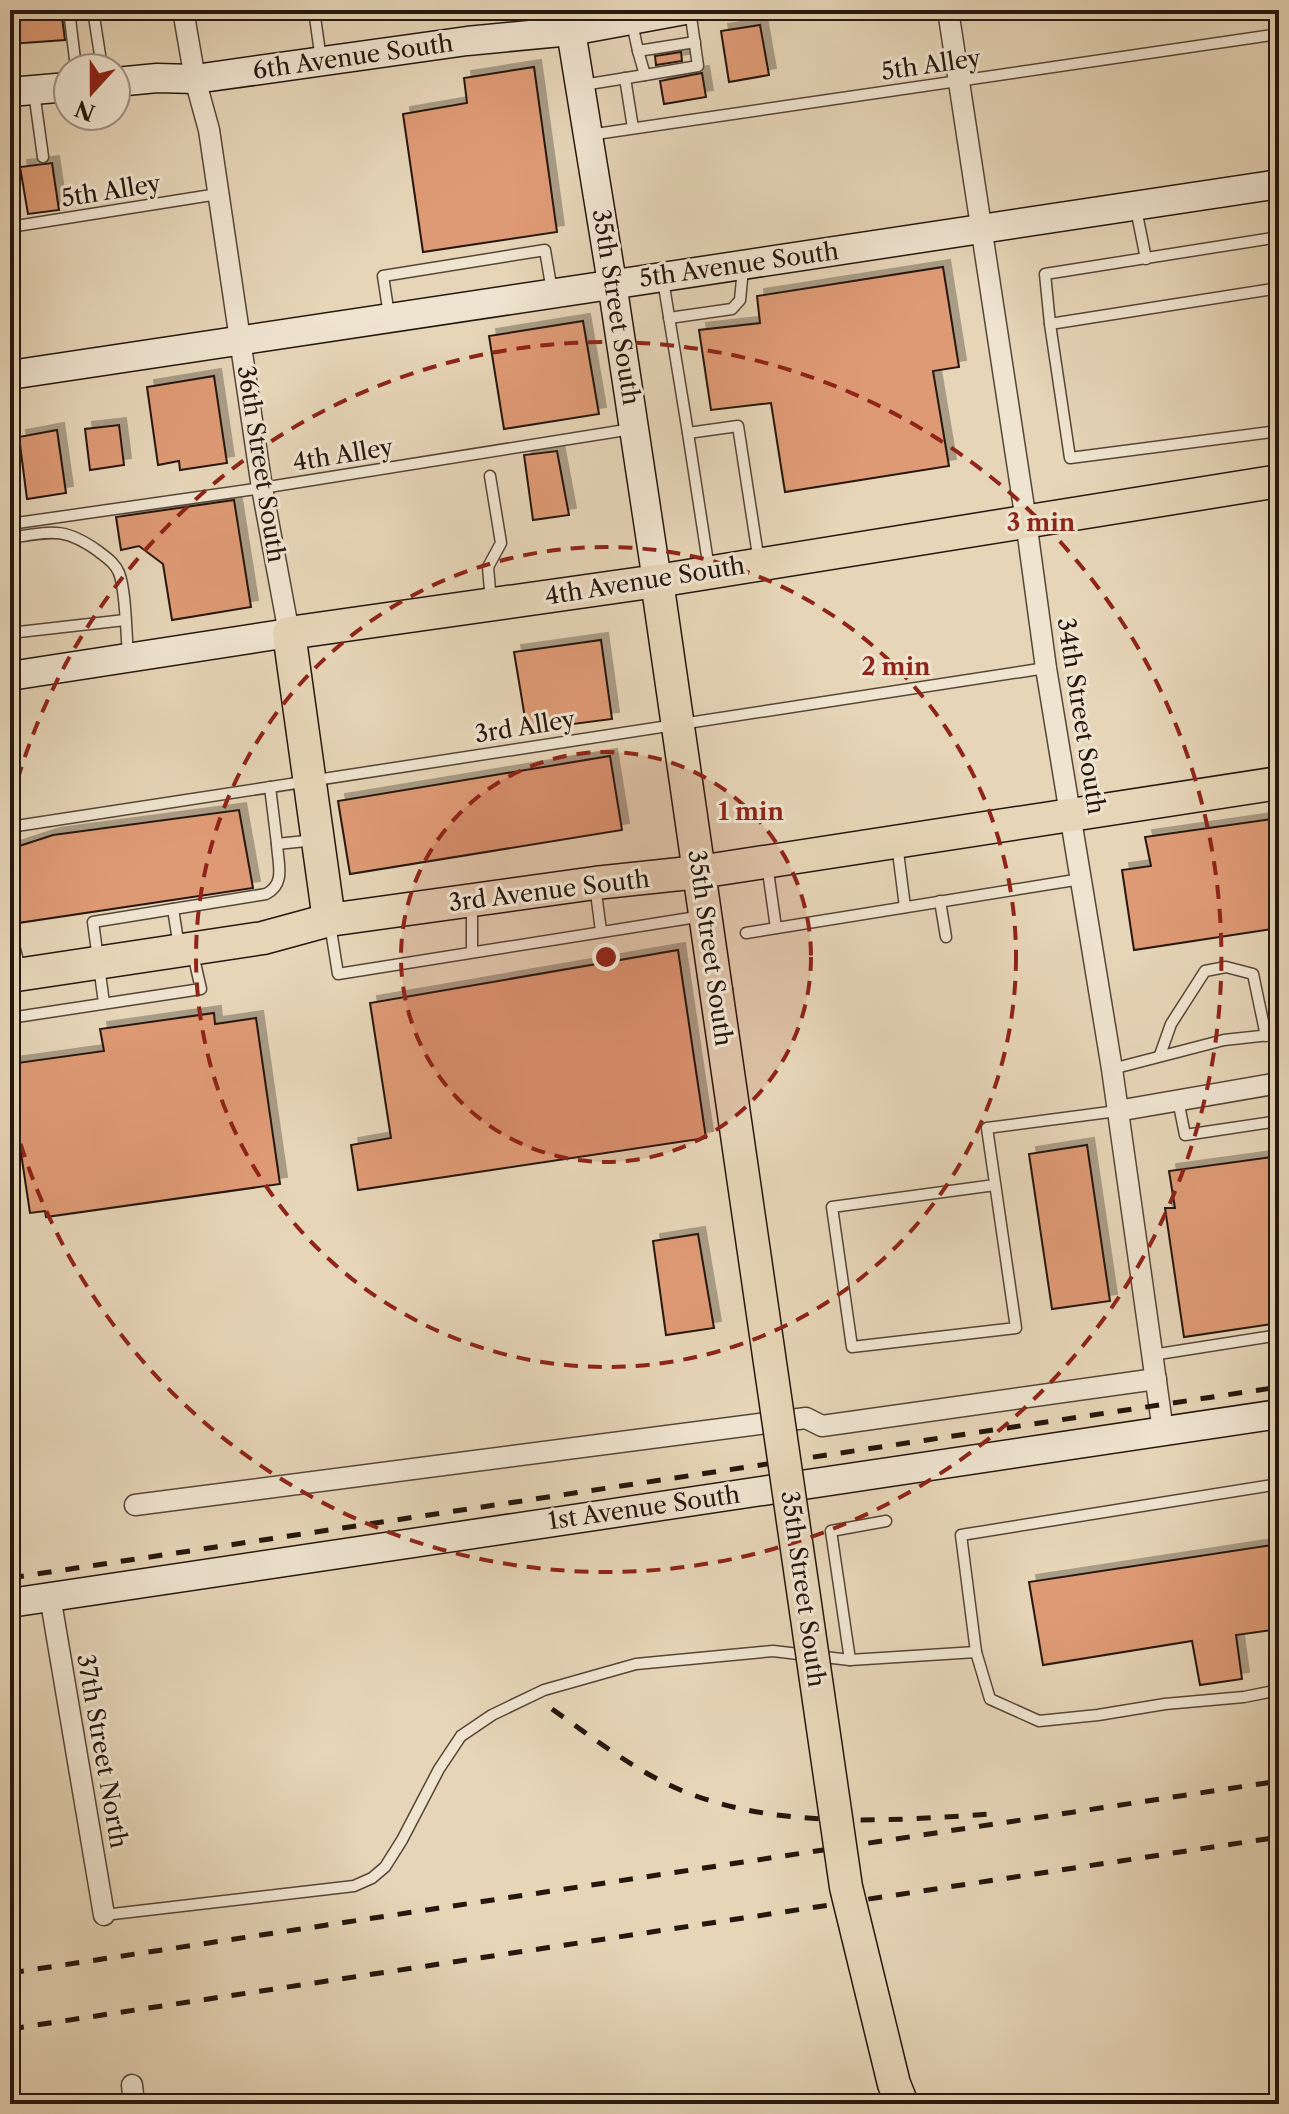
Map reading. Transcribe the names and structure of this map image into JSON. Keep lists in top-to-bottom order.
{
  "streets": {
    "main road": [
      "35th Street South",
      "36th Street South",
      "4th Avenue South",
      "3rd Avenue South"
    ],
    "street": [
      "6th Avenue South",
      "5th Avenue South",
      "34th Street South",
      "1st Avenue South",
      "37th Street North"
    ],
    "lane": ["5th Alley", "4th Alley", "3rd Alley"]
  },
  "crossings": [
    ["6th Avenue South", "35th Street South"],
    ["6th Avenue South", "36th Street South"],
    ["5th Alley", "35th Street South"],
    ["5th Alley", "36th Street South"],
    ["5th Alley", "34th Street South"],
    ["5th Avenue South", "35th Street South"],
    ["5th Avenue South", "36th Street South"],
    ["5th Avenue South", "34th Street South"],
    ["35th Street South", "4th Alley"],
    ["35th Street South", "4th Avenue South"],
    ["35th Street South", "3rd Alley"],
    ["35th Street South", "3rd Avenue South"],
    ["4th Alley", "36th Street South"],
    ["36th Street South", "4th Avenue South"],
    ["36th Street South", "3rd Alley"],
    ["36th Street South", "3rd Avenue South"],
    ["4th Avenue South", "34th Street South"],
    ["34th Street South", "3rd Alley"],
    ["34th Street South", "3rd Avenue South"],
    ["34th Street South", "1st Avenue South"],
    ["1st Avenue South", "37th Street North"]
  ],
  "north": "bottom",
  "rings": ["3 min", "2 min", "1 min"]
}
